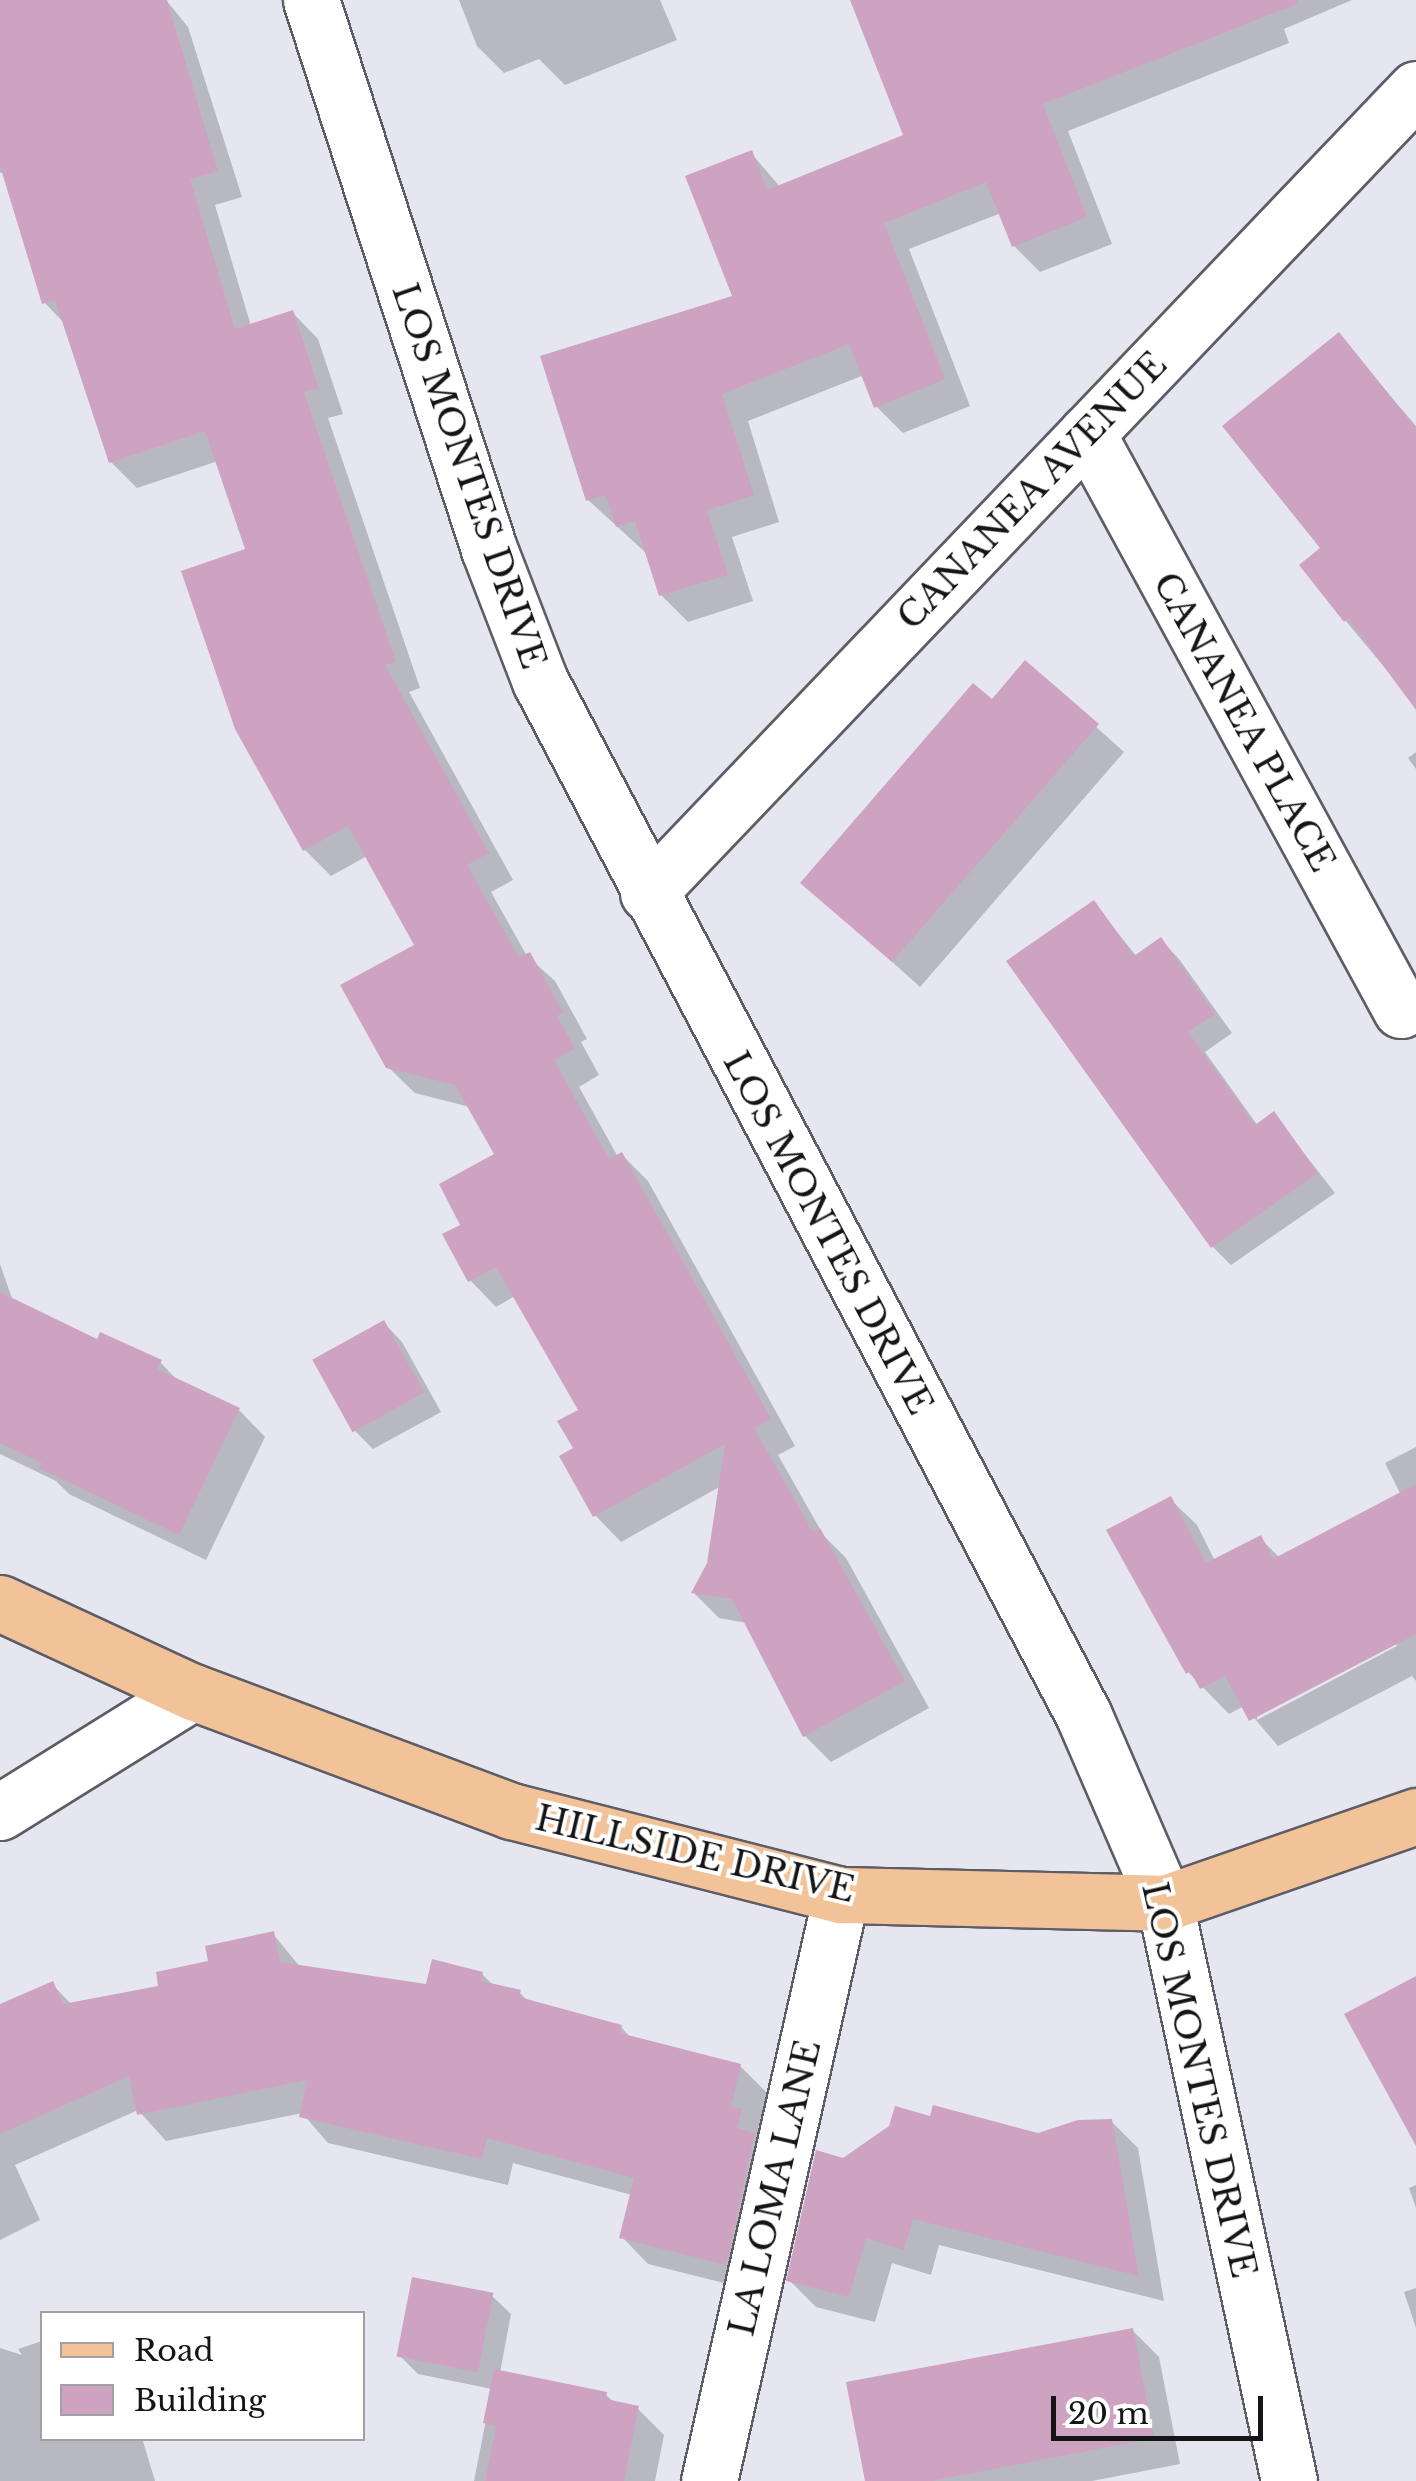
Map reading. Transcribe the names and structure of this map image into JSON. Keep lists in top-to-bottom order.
{
  "streets": {
    "main road": ["HILLSIDE DRIVE"],
    "street": [
      "LOS MONTES DRIVE",
      "CANANEA AVENUE",
      "CANANEA PLACE",
      "LA LOMA LANE"
    ]
  },
  "crossings": [
    ["LOS MONTES DRIVE", "CANANEA AVENUE"],
    ["LOS MONTES DRIVE", "HILLSIDE DRIVE"],
    ["CANANEA AVENUE", "CANANEA PLACE"],
    ["HILLSIDE DRIVE", "LA LOMA LANE"]
  ],
  "legend": ["Road", "Building"],
  "scale_bar": "20 m"
}
